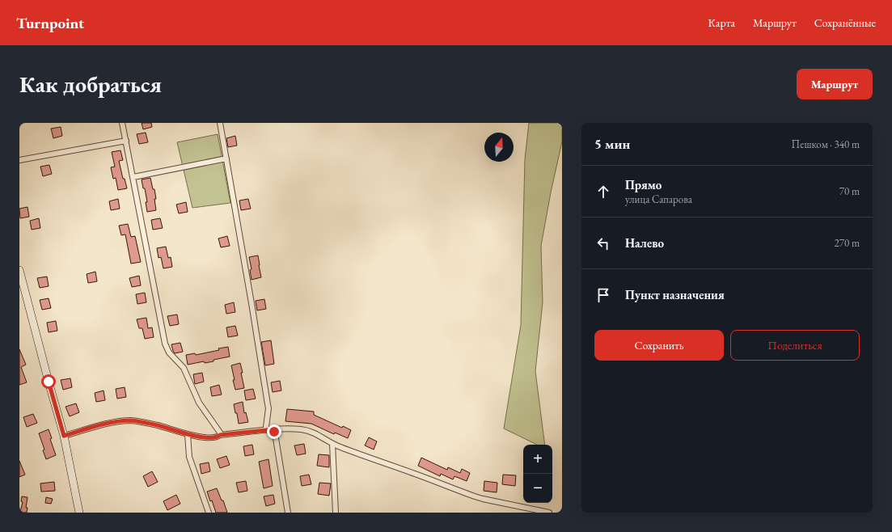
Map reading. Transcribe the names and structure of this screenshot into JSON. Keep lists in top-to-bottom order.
{
  "north": "top",
  "page": {
    "header": "Turnpoint",
    "nav": ["Карта", "Маршрут", "Сохранённые"],
    "buttons": [
      "Маршрут",
      ["Сохранить", "Поделиться"]
    ],
    "title": "Как добраться",
    "heading": ["5 мин", "Пешком · 340 m"],
    "list": [
      ["Прямо", "улица Сапарова", "70 m"],
      ["Налево", "270 m"],
      "Пункт назначения"
    ],
    "map_buttons": ["+", "−"]
  }
}
